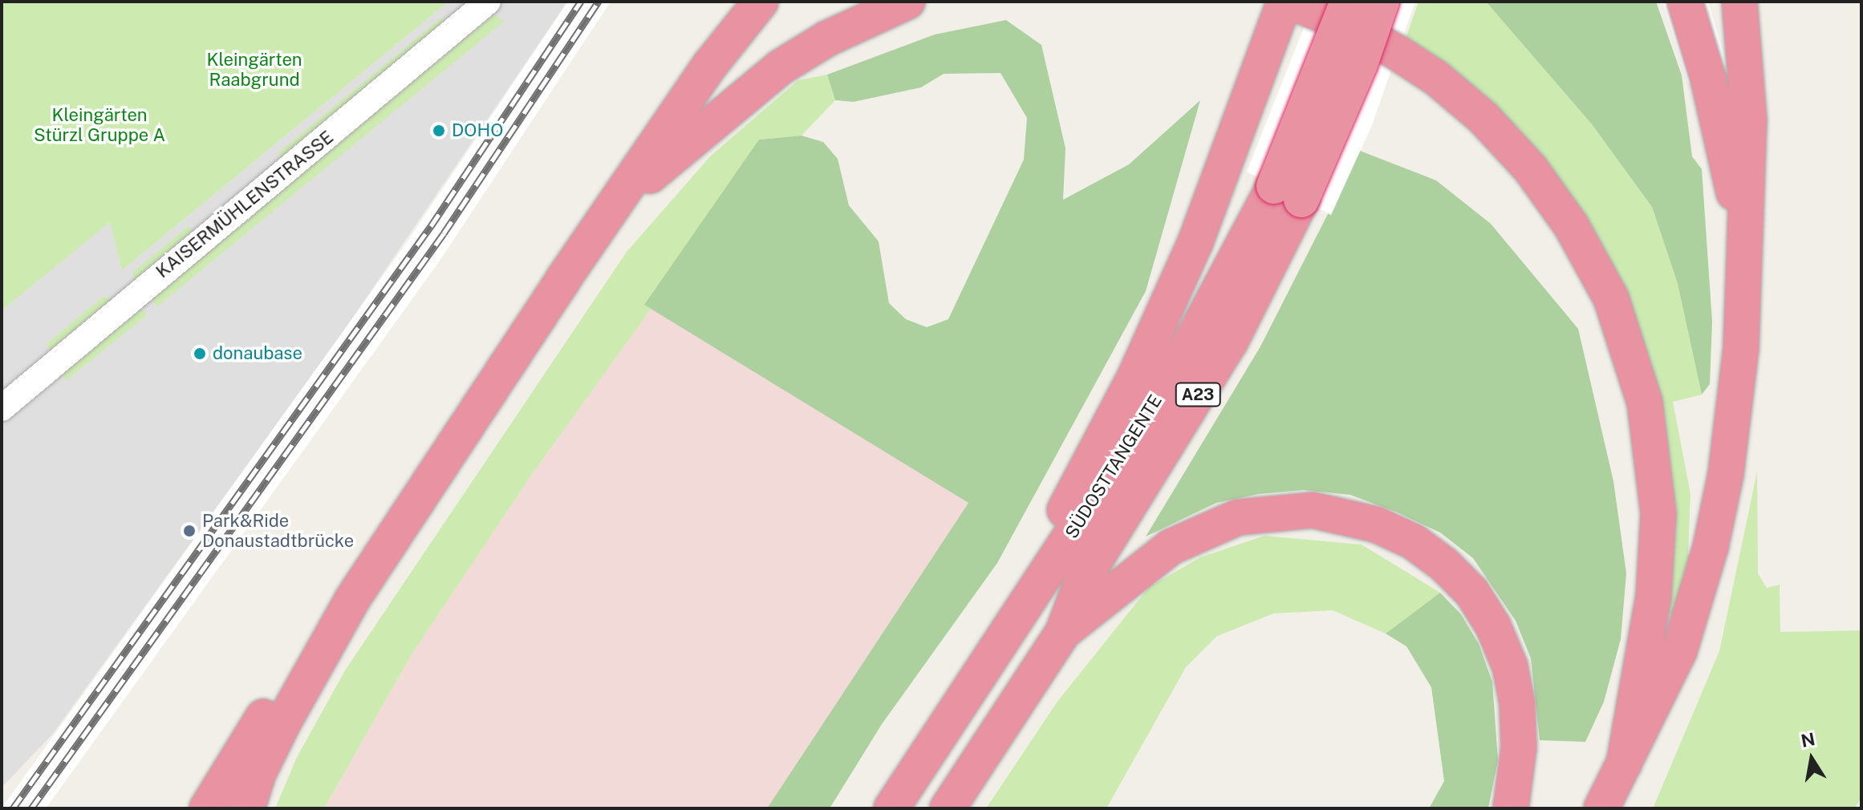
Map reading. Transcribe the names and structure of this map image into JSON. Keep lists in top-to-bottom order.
{
  "streets": {
    "highway": ["A23", "SÜDOSTTANGENTE"],
    "street": ["KAISERMÜHLENSTRASSE"]
  },
  "parks": ["Kleingärten Raabgrund", "Kleingärten Stürzl Gruppe A"],
  "places": ["DOHO", "donaubase", "Park&Ride Donaustadtbrücke"],
  "north": "top"
}
